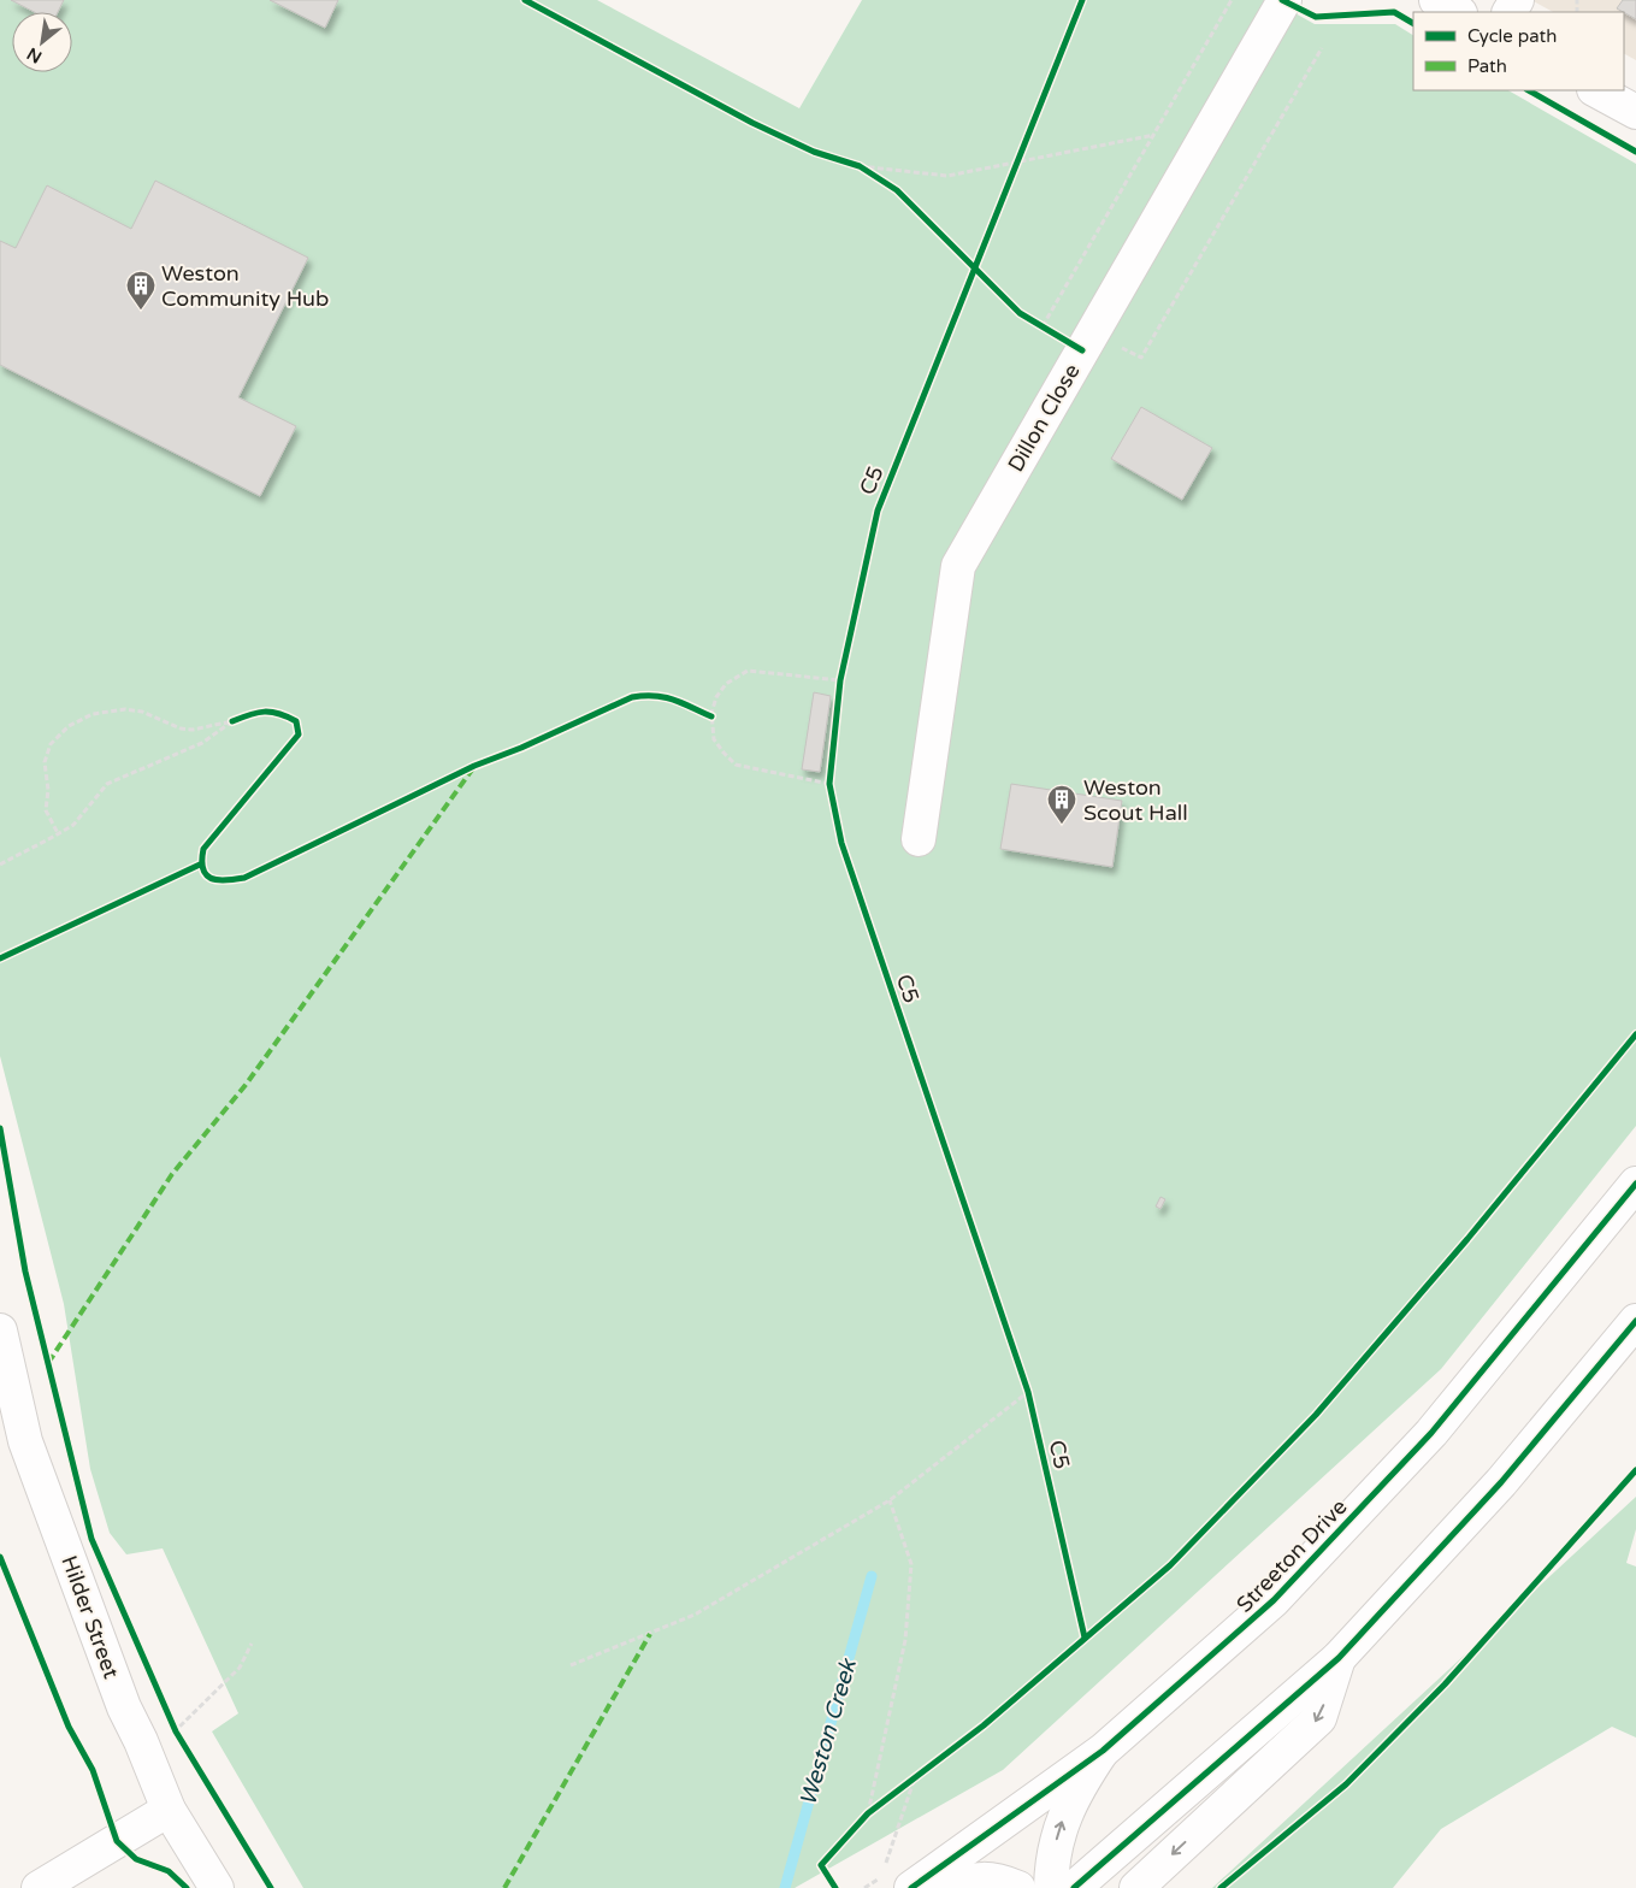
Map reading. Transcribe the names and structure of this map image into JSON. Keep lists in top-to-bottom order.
{
  "streets": {
    "main road": ["Dillon Close", "Streeton Drive", "Hilder Street"],
    "cycle path": ["C5"]
  },
  "water": ["Weston Creek"],
  "places": {
    "building": ["Weston Community Hub", "Weston Scout Hall"]
  },
  "legend": ["Cycle path", "Path"],
  "north": "bottom left"
}
